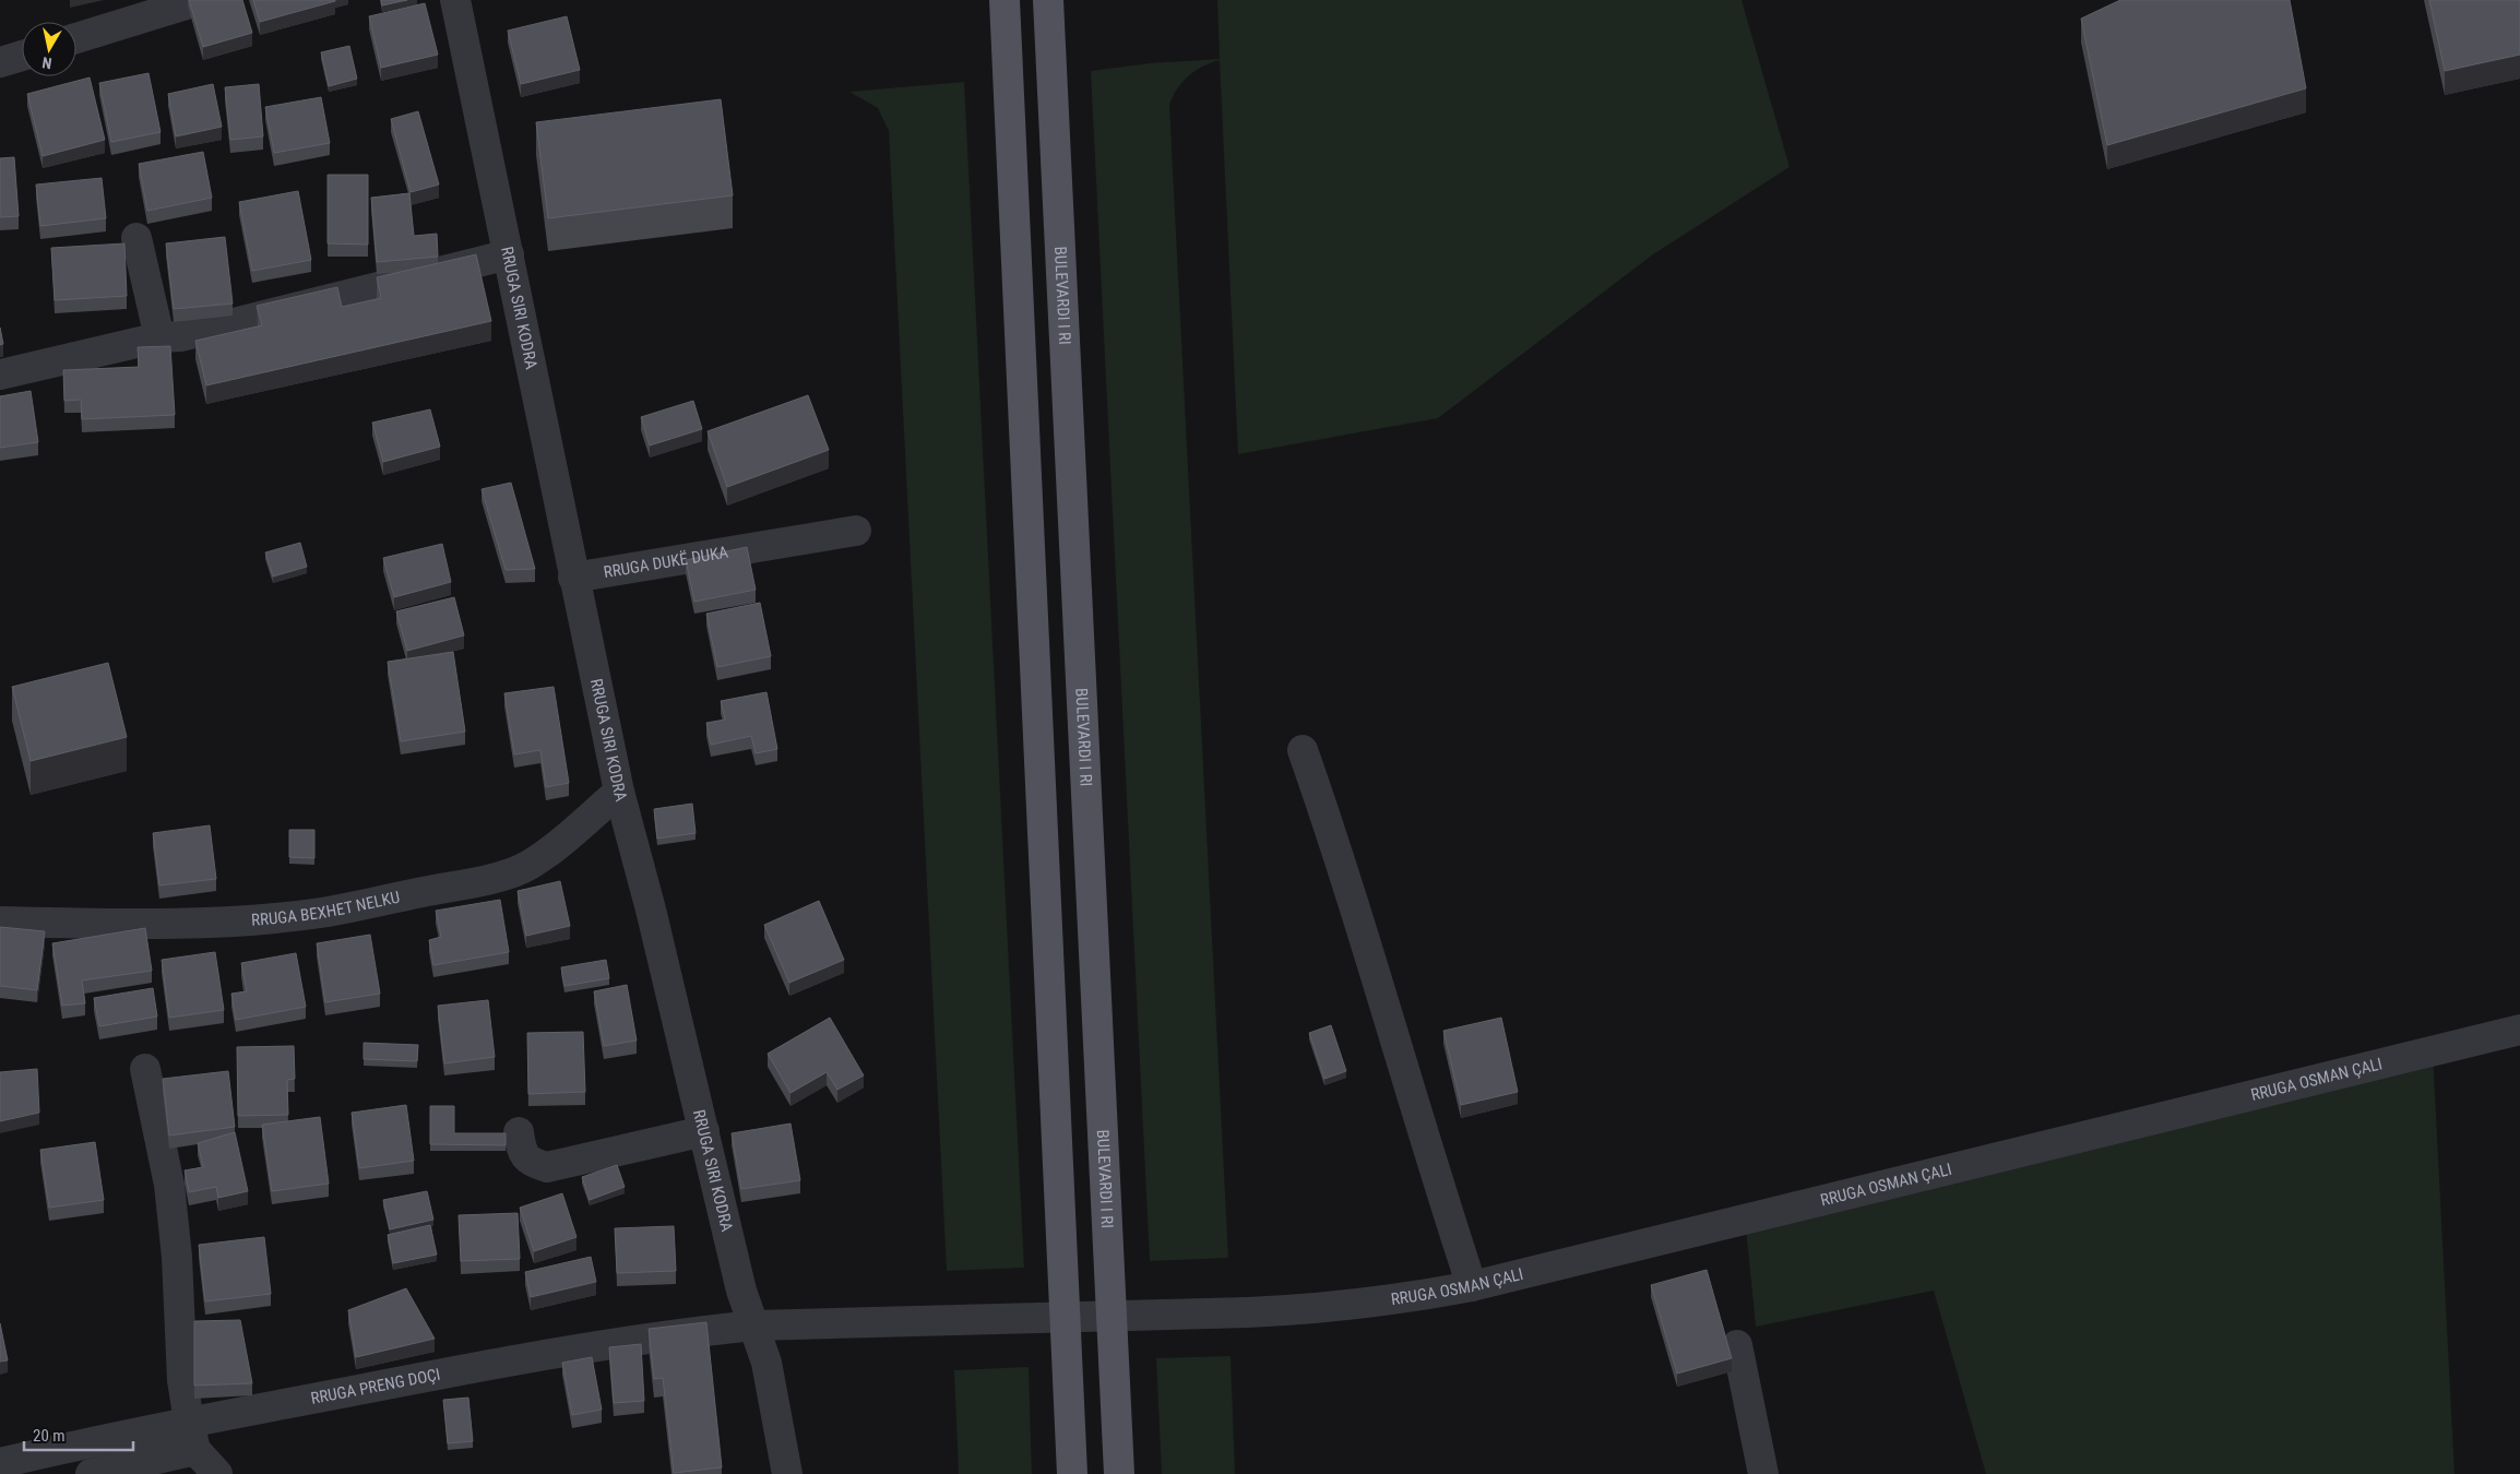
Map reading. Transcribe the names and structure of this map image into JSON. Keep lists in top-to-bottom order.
{
  "streets": {
    "main road": ["BULEVARDI I RI"],
    "street": [
      "RRUGA SIRI KODRA",
      "RRUGA DUKË DUKA",
      "RRUGA BEXHET NELKU",
      "RRUGA OSMAN ÇALI",
      "RRUGA PRENG DOÇI"
    ]
  },
  "crossings": [
    ["BULEVARDI I RI", "RRUGA OSMAN ÇALI"],
    ["RRUGA SIRI KODRA", "RRUGA DUKË DUKA"],
    ["RRUGA SIRI KODRA", "RRUGA BEXHET NELKU"],
    ["RRUGA SIRI KODRA", "RRUGA PRENG DOÇI"],
    ["RRUGA OSMAN ÇALI", "RRUGA PRENG DOÇI"]
  ],
  "scale_bar": "20 m",
  "north": "bottom"
}
